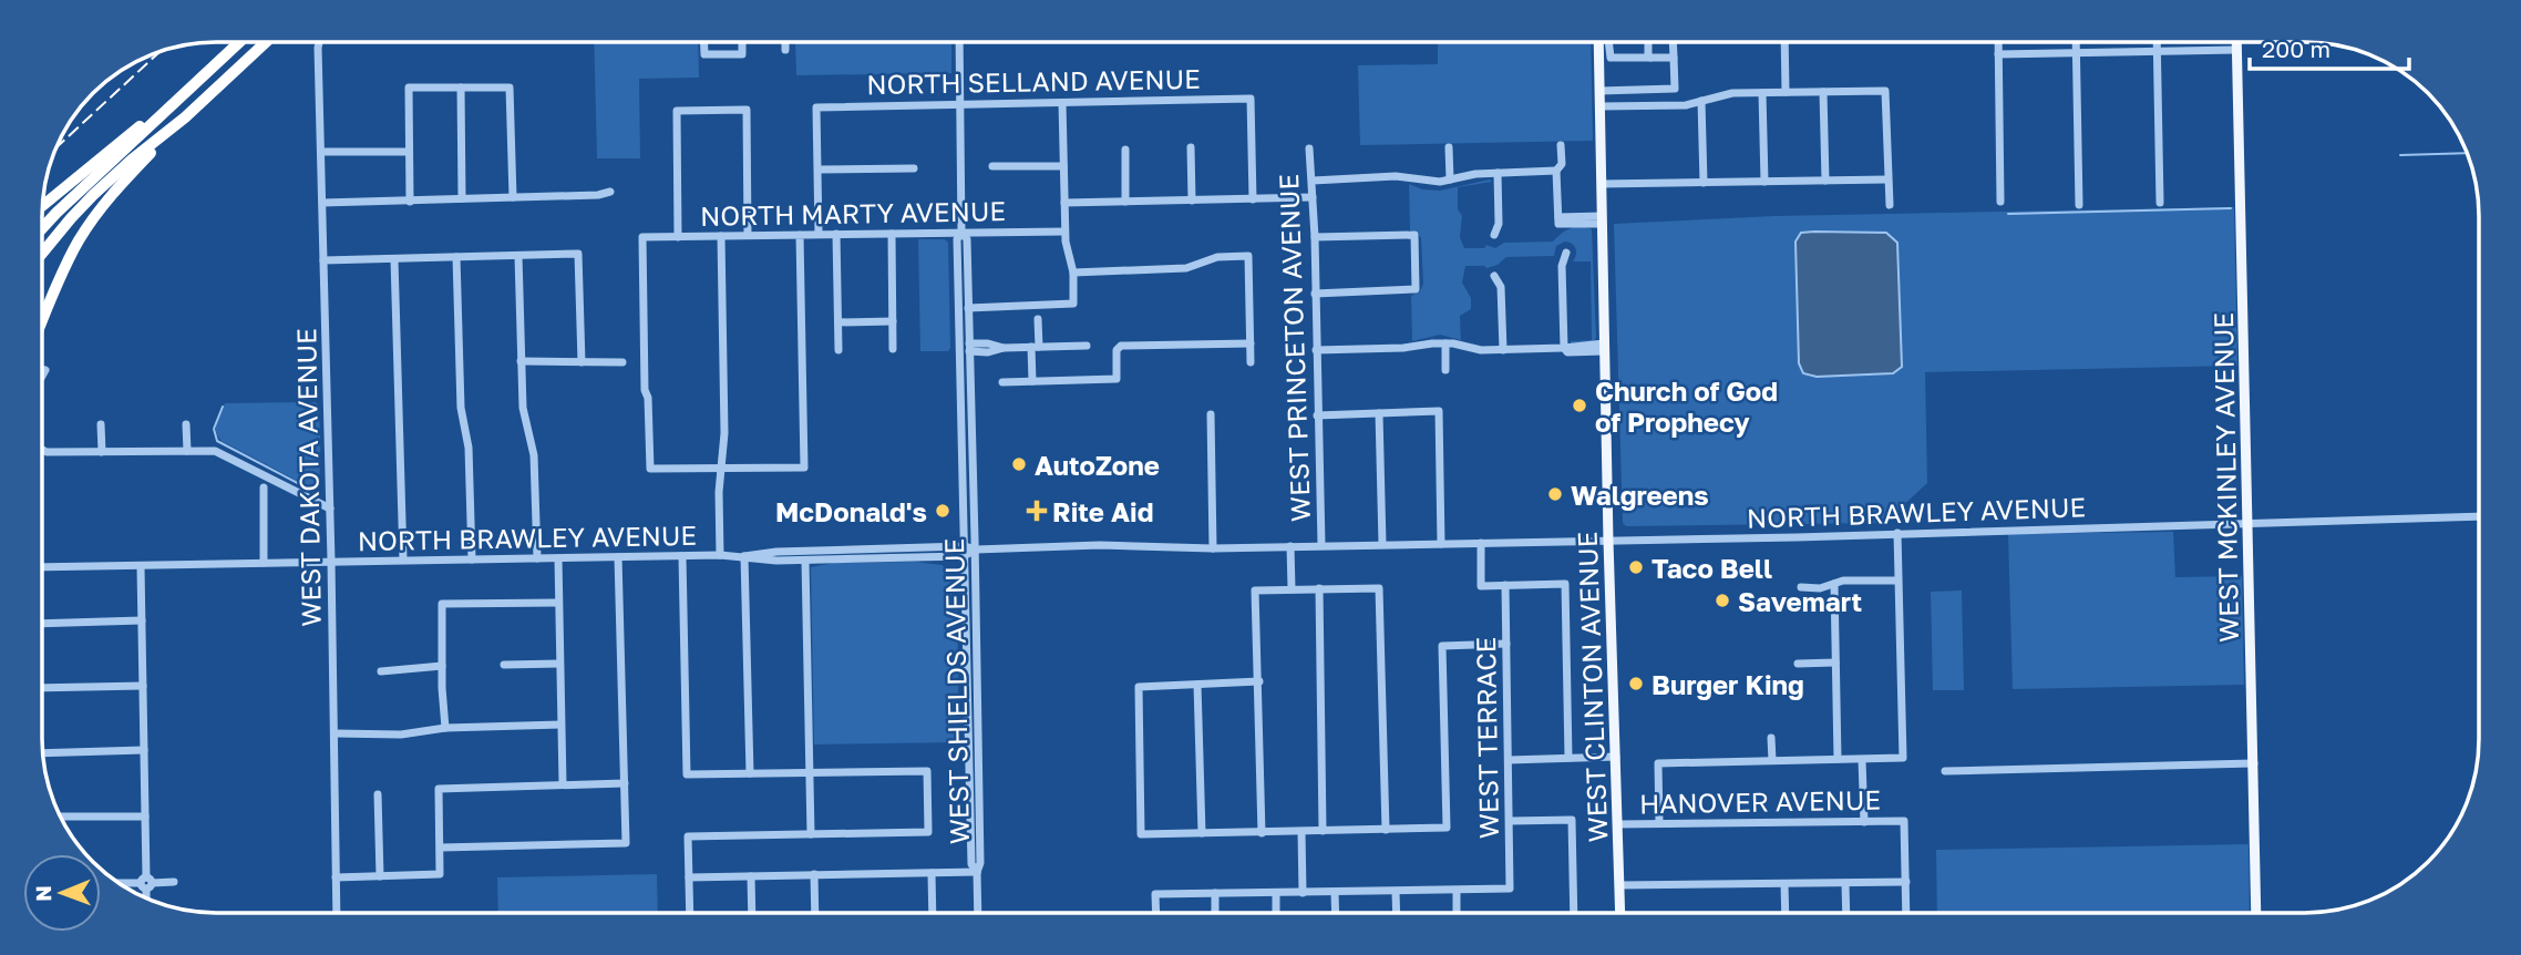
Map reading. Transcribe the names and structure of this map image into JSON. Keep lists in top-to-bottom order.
{
  "streets": {
    "main road": ["WEST MCKINLEY AVENUE", "WEST CLINTON AVENUE"],
    "street": [
      "NORTH SELLAND AVENUE",
      "NORTH MARTY AVENUE",
      "WEST PRINCETON AVENUE",
      "WEST DAKOTA AVENUE",
      "NORTH BRAWLEY AVENUE",
      "WEST SHIELDS AVENUE",
      "WEST TERRACE",
      "HANOVER AVENUE"
    ]
  },
  "crossings": [
    ["NORTH SELLAND AVENUE", "WEST SHIELDS AVENUE"],
    ["NORTH MARTY AVENUE", "WEST SHIELDS AVENUE"],
    ["WEST PRINCETON AVENUE", "NORTH BRAWLEY AVENUE"],
    ["WEST DAKOTA AVENUE", "NORTH BRAWLEY AVENUE"],
    ["WEST MCKINLEY AVENUE", "NORTH BRAWLEY AVENUE"],
    ["NORTH BRAWLEY AVENUE", "WEST CLINTON AVENUE"],
    ["NORTH BRAWLEY AVENUE", "WEST SHIELDS AVENUE"],
    ["WEST CLINTON AVENUE", "HANOVER AVENUE"]
  ],
  "places": {
    "other": [
      "Church of God of Prophecy",
      "AutoZone",
      "Walgreens",
      "McDonald's",
      "Taco Bell",
      "Savemart",
      "Burger King"
    ],
    "health": ["Rite Aid"]
  },
  "scale_bar": "200 m",
  "north": "left"
}
